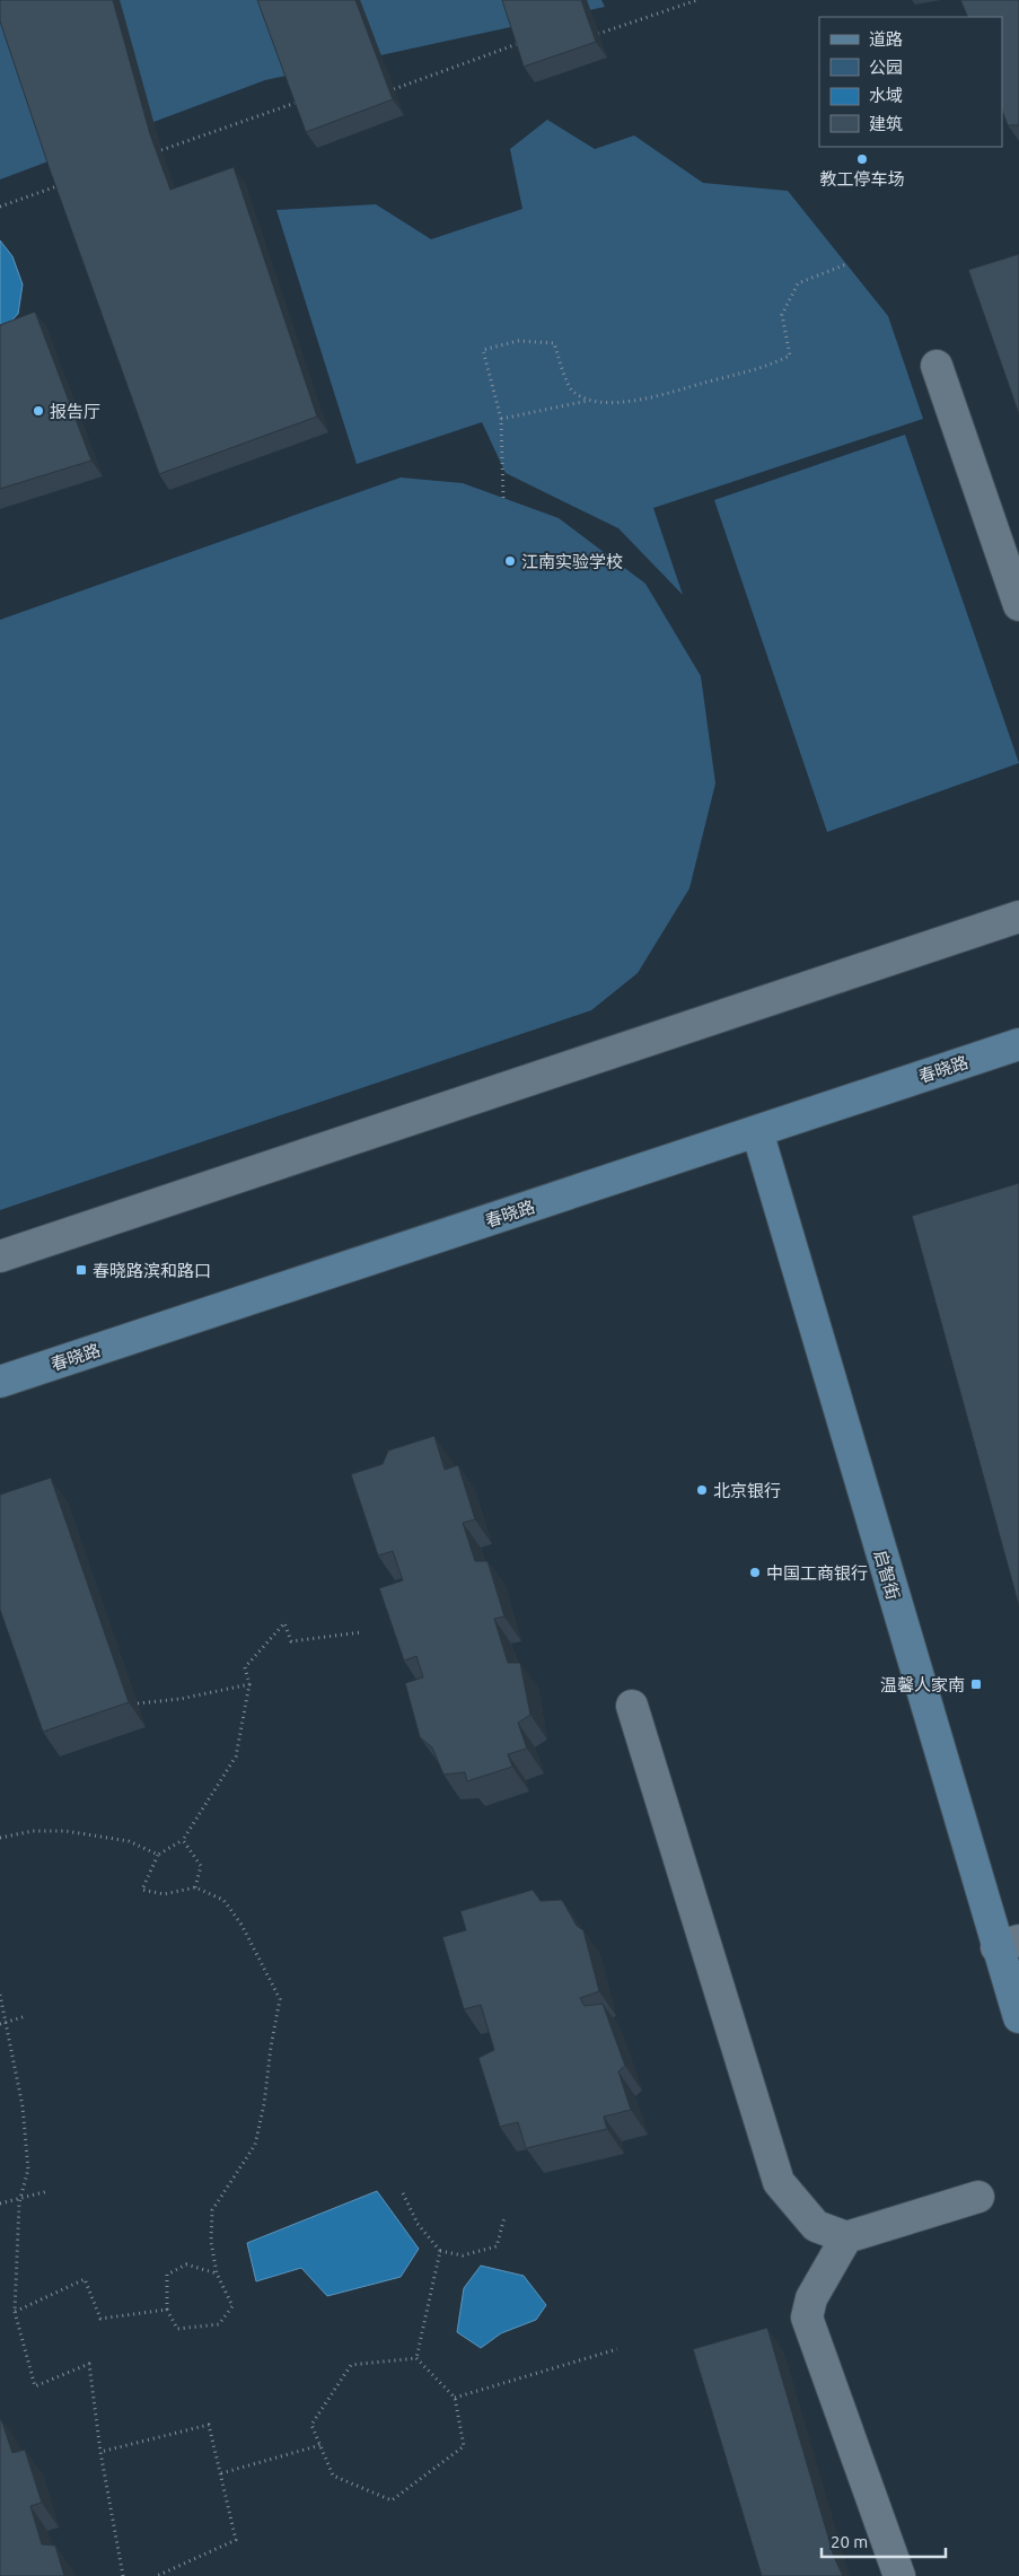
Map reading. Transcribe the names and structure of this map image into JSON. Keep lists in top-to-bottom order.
{
  "streets": {
    "street": ["春晓路", "启智街"]
  },
  "crossings": [
    ["春晓路", "启智街"]
  ],
  "places": {
    "other": [
      "教工停车场",
      "报告厅",
      "江南实验学校",
      "北京银行",
      "中国工商银行"
    ],
    "transit": ["春晓路滨和路口", "温馨人家南"]
  },
  "legend": [
    "道路",
    "公园",
    "水域",
    "建筑"
  ],
  "scale_bar": "20 m"
}
